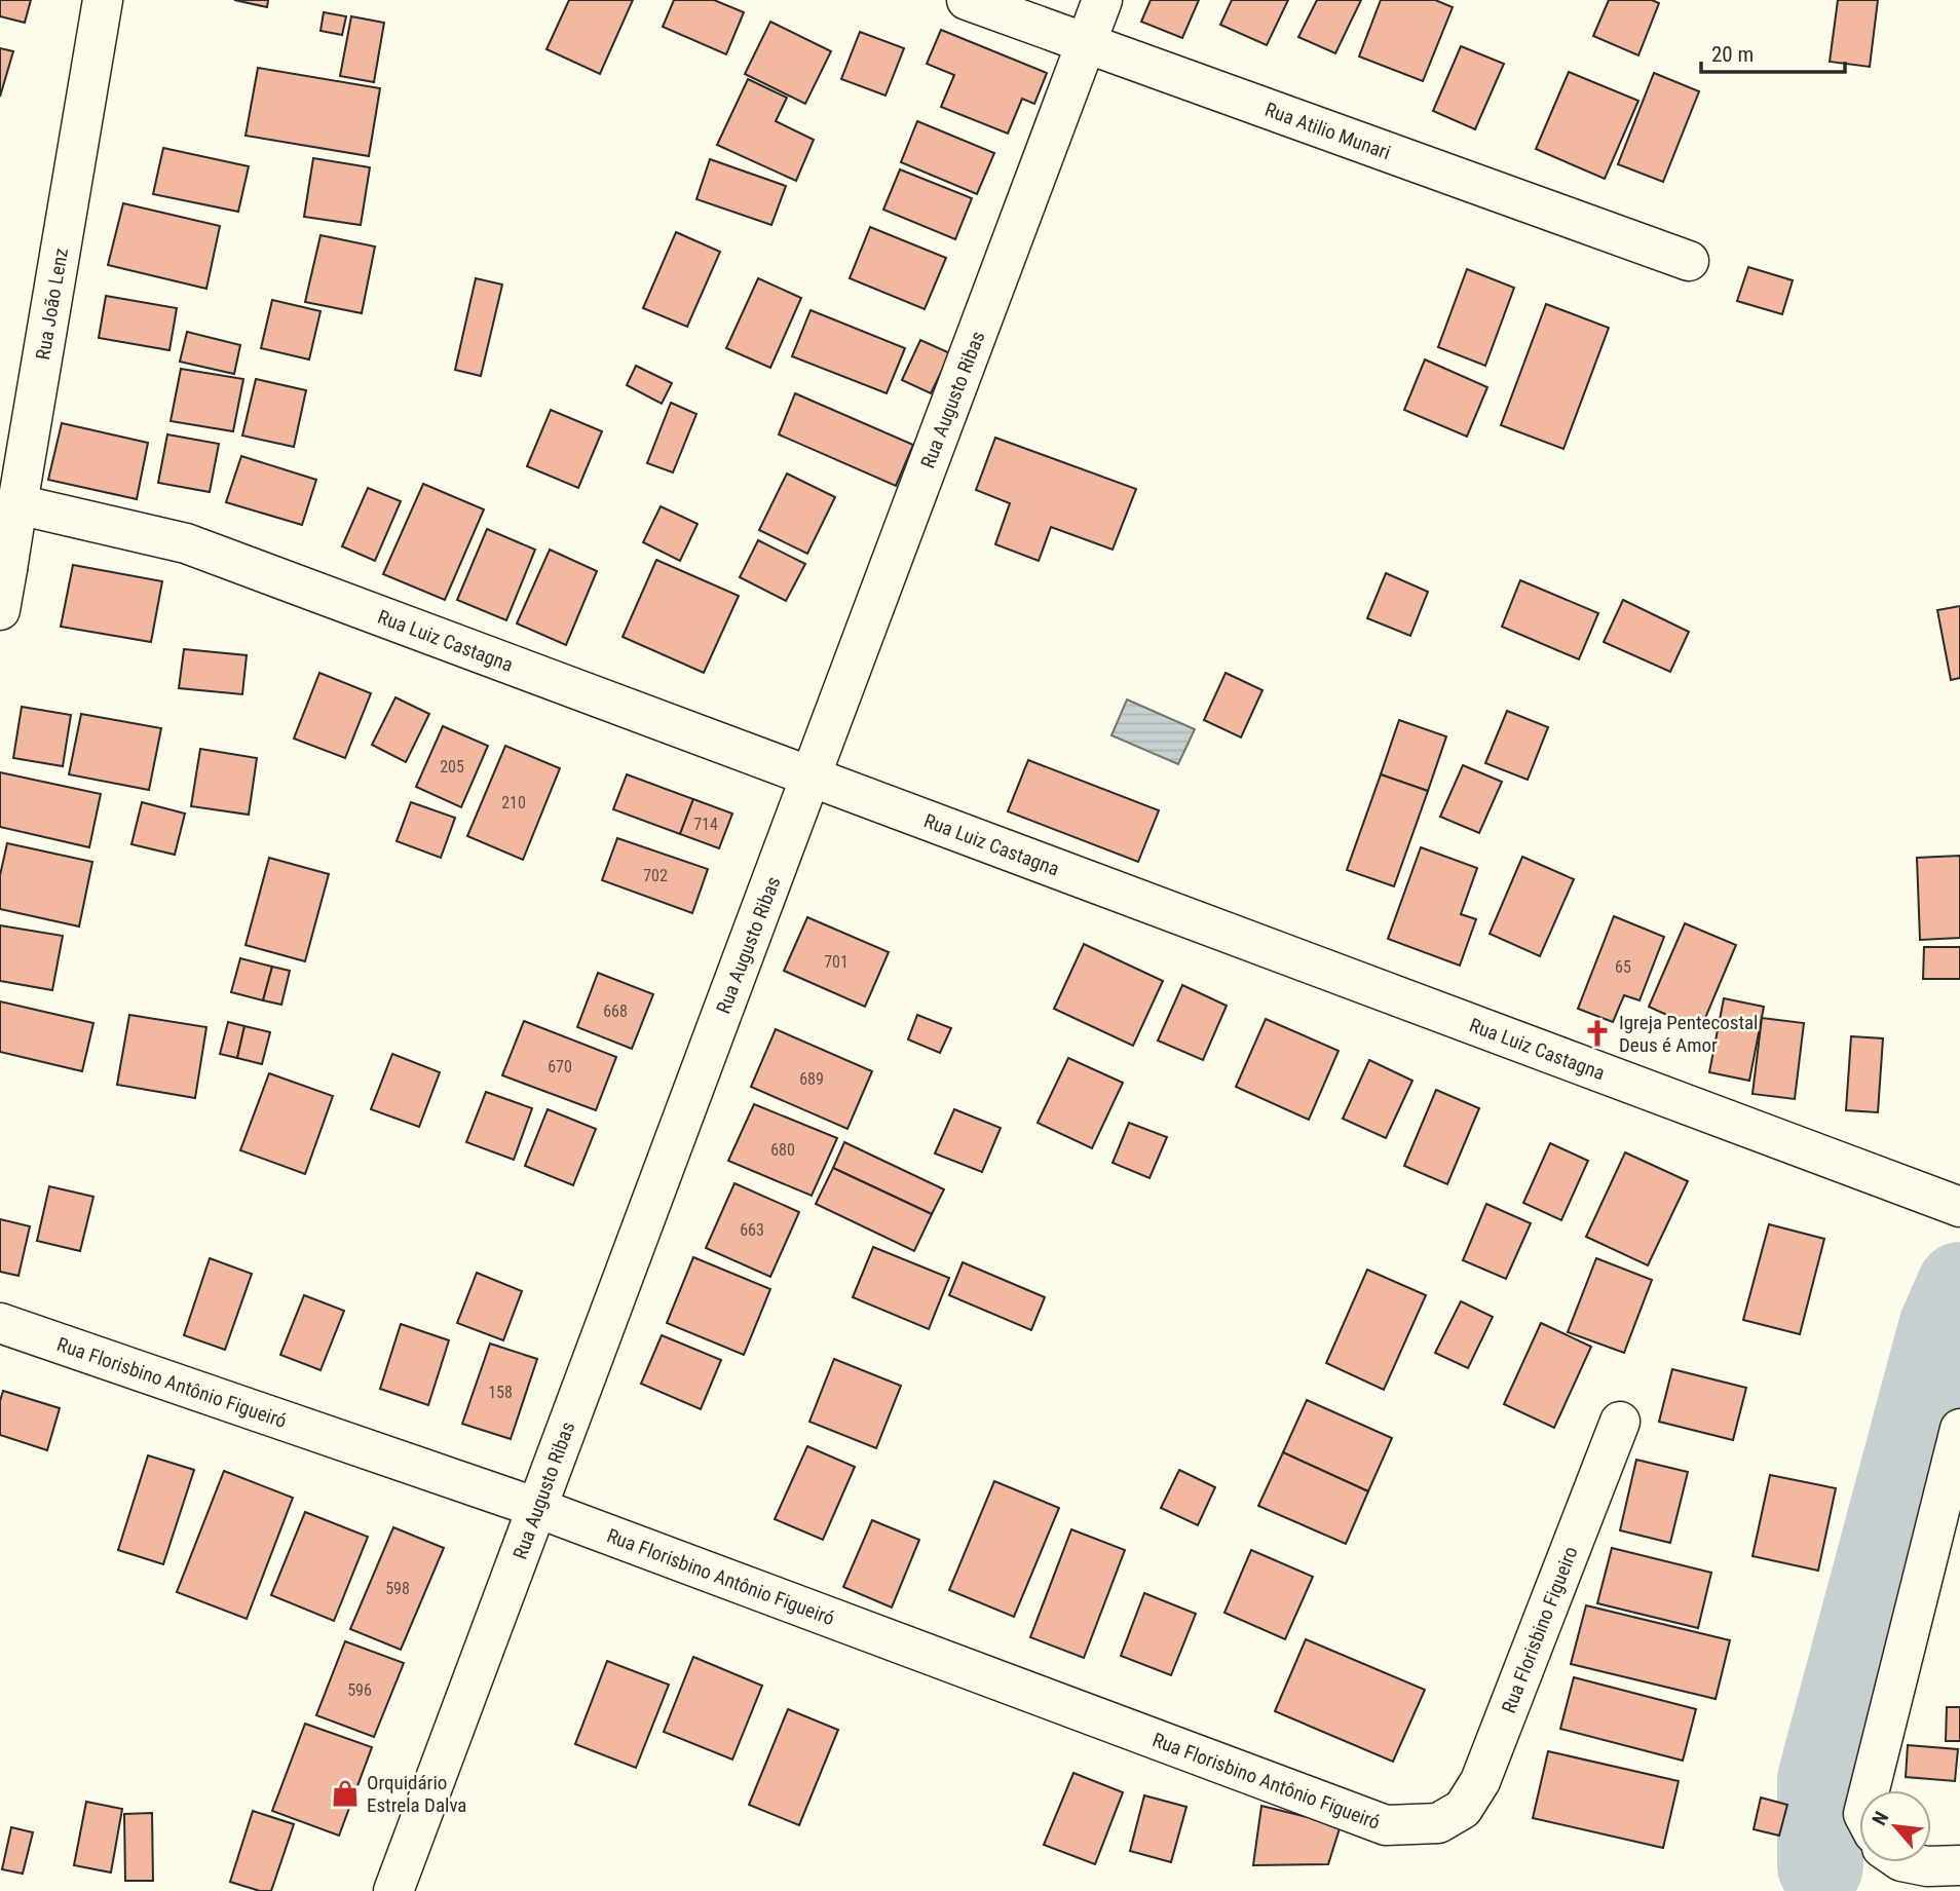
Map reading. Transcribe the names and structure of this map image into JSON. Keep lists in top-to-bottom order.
{
  "streets": {
    "street": [
      "Rua Atilio Munari",
      "Rua João Lenz",
      "Rua Augusto Ribas",
      "Rua Luiz Castagna",
      "Rua Florisbino Antônio Figueiró",
      "Rua Florisbino Figueiro"
    ]
  },
  "crossings": [
    ["Rua Atilio Munari", "Rua Augusto Ribas"],
    ["Rua João Lenz", "Rua Luiz Castagna"],
    ["Rua Augusto Ribas", "Rua Luiz Castagna"],
    ["Rua Augusto Ribas", "Rua Florisbino Antônio Figueiró"],
    ["Rua Florisbino Antônio Figueiró", "Rua Florisbino Figueiro"]
  ],
  "places": {
    "church": ["Igreja Pentecostal Deus é Amor"],
    "shop": ["Orquidário Estrela Dalva"]
  },
  "house_numbers": [
    "205",
    "210",
    "714",
    "702",
    "701",
    "65",
    "668",
    "670",
    "689",
    "680",
    "663",
    "158",
    "598",
    "596"
  ],
  "scale_bar": "20 m",
  "north": "top left"
}
